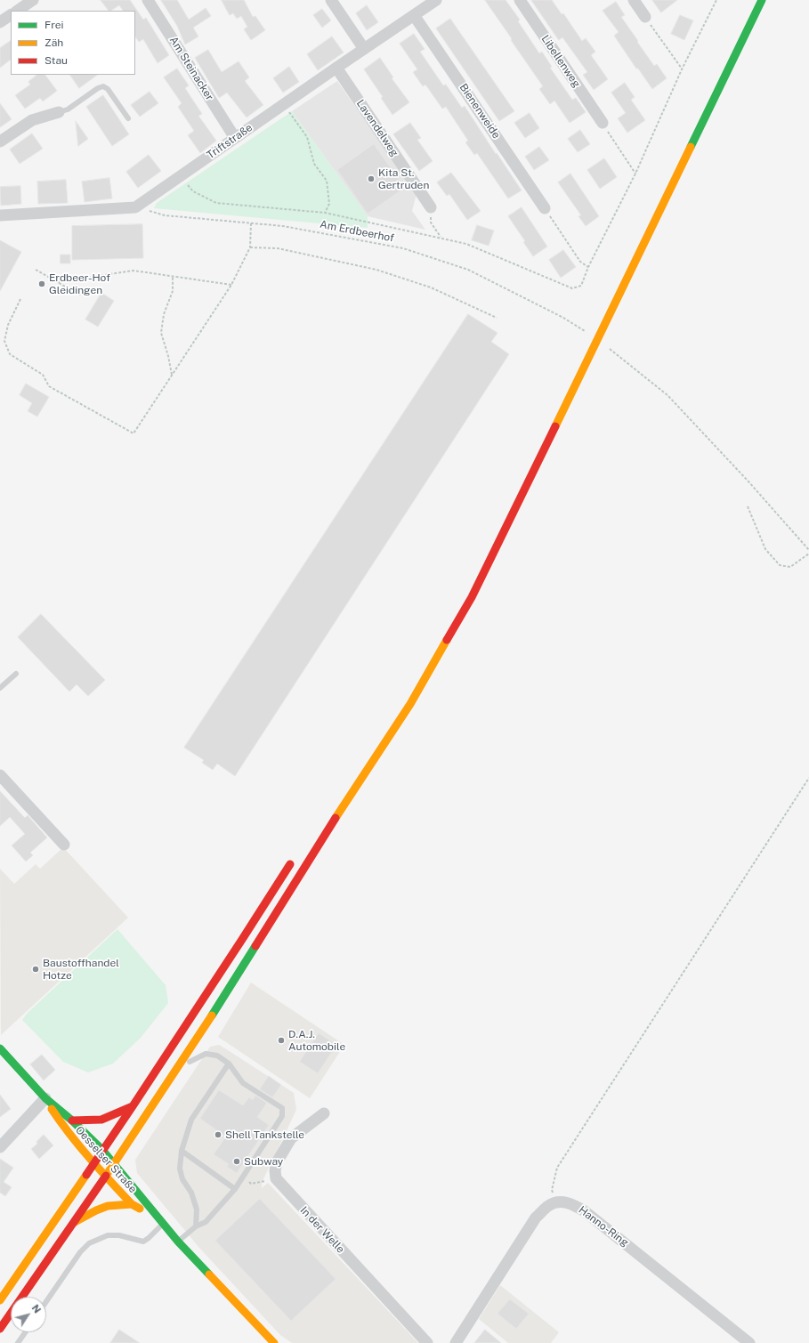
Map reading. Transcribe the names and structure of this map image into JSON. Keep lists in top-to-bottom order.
{
  "streets": {
    "main road": ["Oesselser Straße"],
    "street": [
      "Libellenweg",
      "Am Steinacker",
      "Bienenweide",
      "Lavendelweg",
      "Triftstraße",
      "Hanno-Ring",
      "In der Welle"
    ],
    "path": ["Am Erdbeerhof"]
  },
  "crossings": [
    ["Am Steinacker", "Triftstraße"],
    ["Bienenweide", "Triftstraße"],
    ["Lavendelweg", "Triftstraße"],
    ["Triftstraße", "Am Erdbeerhof"]
  ],
  "places": [
    "Kita St. Gertruden",
    "Erdbeer-Hof Gleidingen",
    "Baustoffhandel Hotze",
    "D.A.J. Automobile",
    "Shell Tankstelle",
    "Subway"
  ],
  "legend": ["Frei", "Zäh", "Stau"],
  "north": "top right"
}
